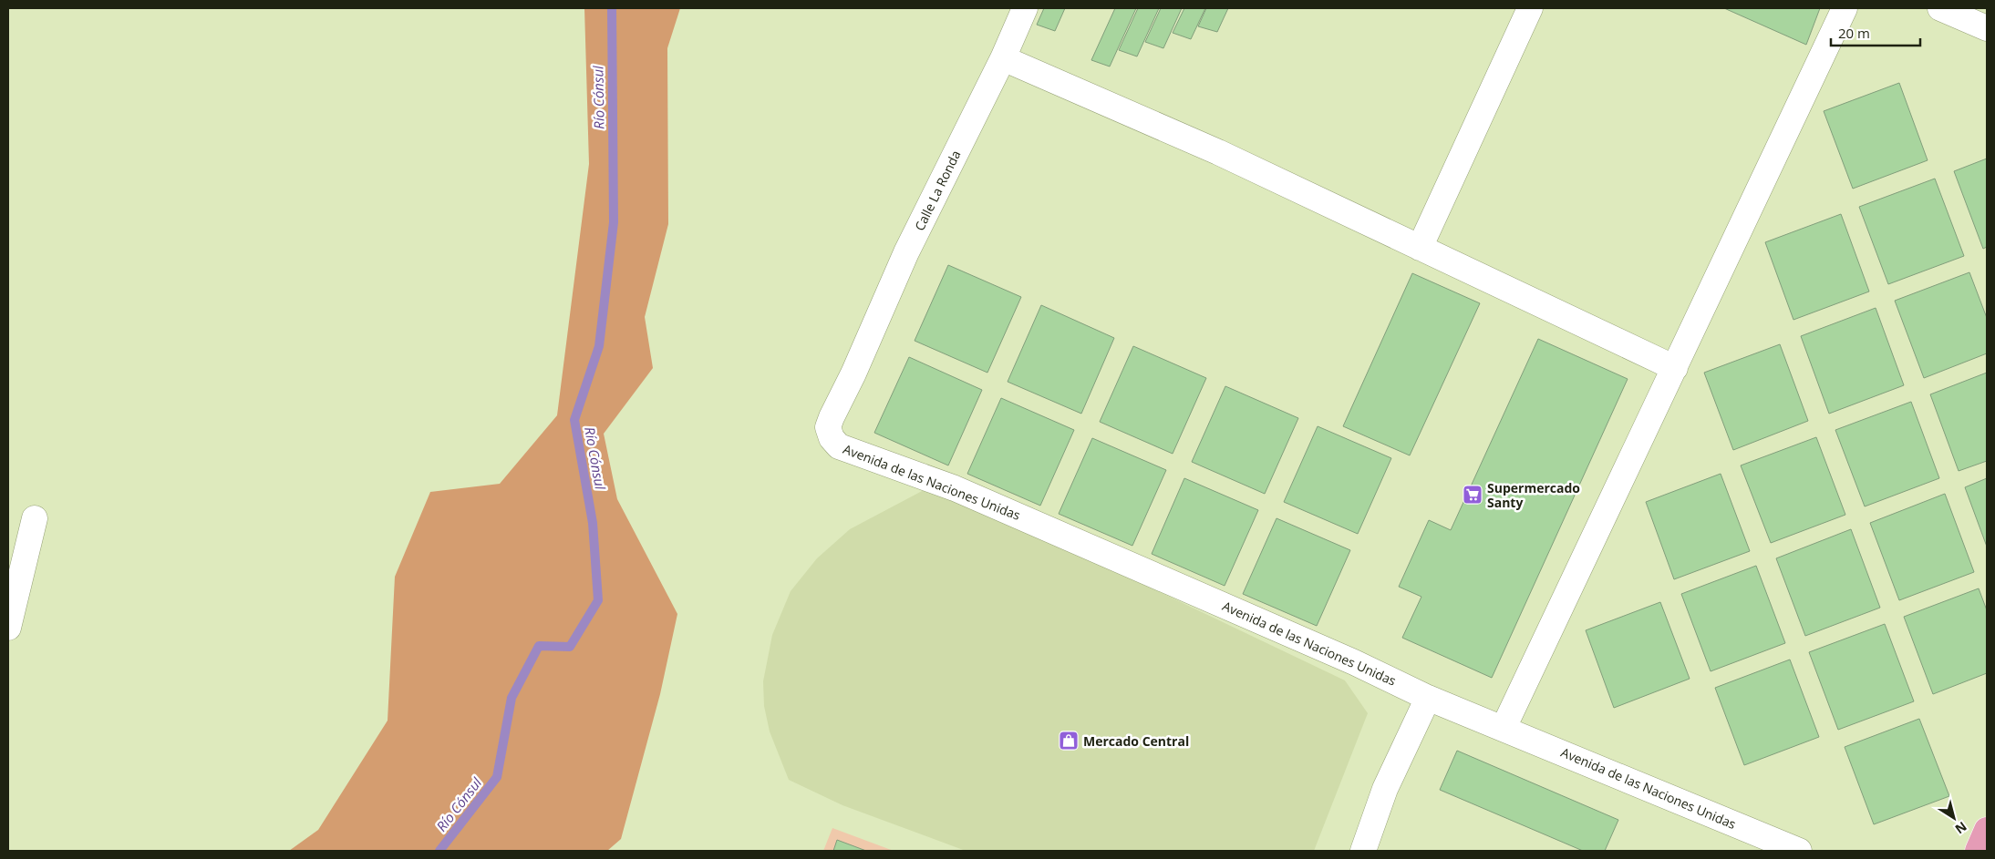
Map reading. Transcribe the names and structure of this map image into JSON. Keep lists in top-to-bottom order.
{
  "streets": {
    "street": ["Calle La Ronda", "Avenida de las Naciones Unidas"]
  },
  "crossings": [
    ["Calle La Ronda", "Avenida de las Naciones Unidas"]
  ],
  "water": ["Río Cónsul"],
  "places": {
    "supermarket": ["Supermercado Santy"],
    "shop": ["Mercado Central"]
  },
  "scale_bar": "20 m",
  "north": "bottom right"
}
